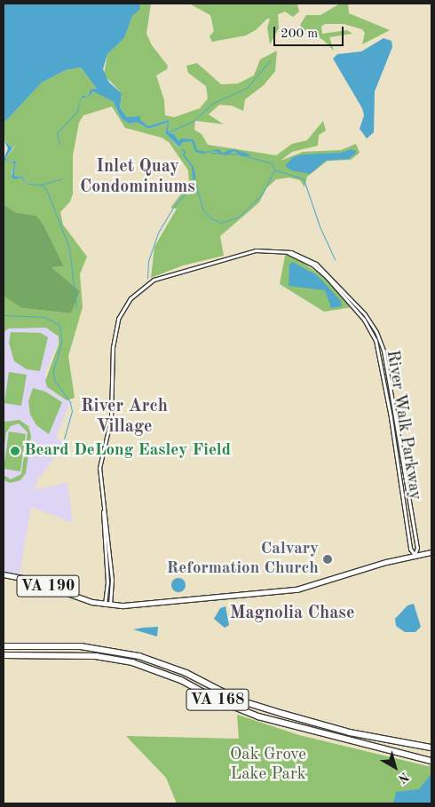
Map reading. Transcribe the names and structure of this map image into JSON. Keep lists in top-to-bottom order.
{
  "streets": {
    "highway": ["VA 168"],
    "main road": ["VA 190"],
    "street": ["River Walk Parkway"]
  },
  "crossings": [
    ["River Walk Parkway", "VA 190"]
  ],
  "districts": ["Inlet Quay Condominiums", "River Arch Village", "Magnolia Chase"],
  "parks": ["Oak Grove Lake Park"],
  "places": ["Beard DeLong Easley Field", "Calvary Reformation Church"],
  "scale_bar": "200 m",
  "north": "bottom right"
}
